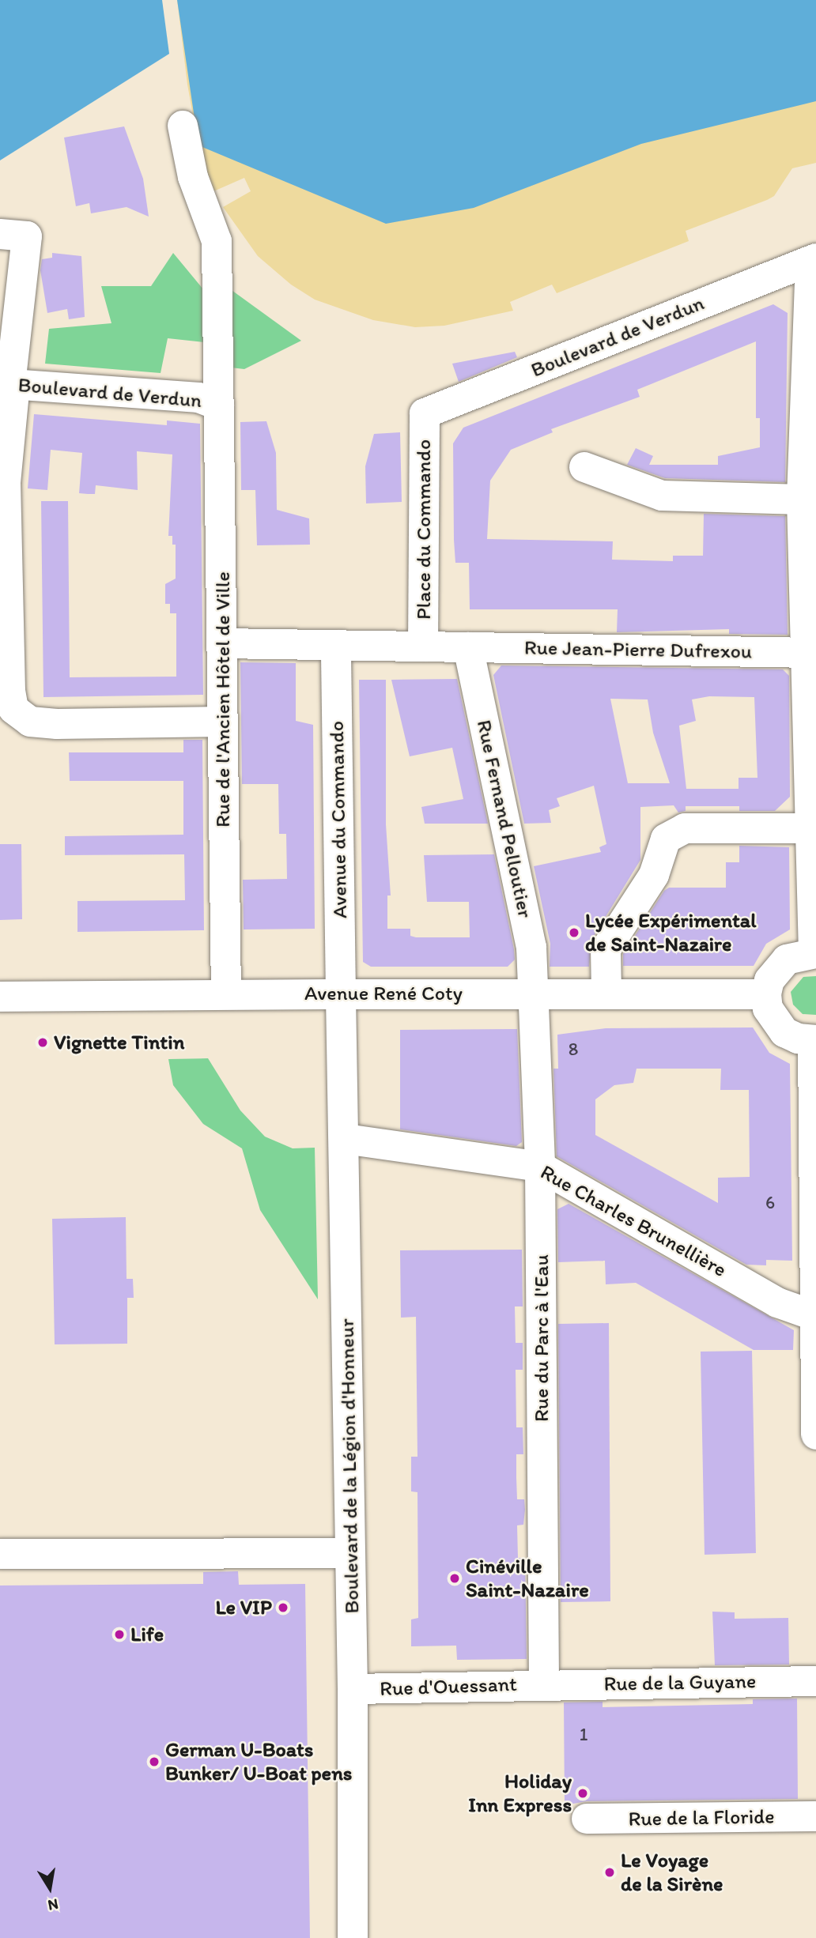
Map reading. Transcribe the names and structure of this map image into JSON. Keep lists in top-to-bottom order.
{
  "streets": {
    "street": [
      "Boulevard de Verdun",
      "Place du Commando",
      "Rue Jean-Pierre Dufrexou",
      "Rue de l'Ancien Hôtel de Ville",
      "Rue Fernand Pelloutier",
      "Avenue du Commando",
      "Avenue René Coty",
      "Rue Charles Brunellière",
      "Rue du Parc à l'Eau",
      "Boulevard de la Légion d'Honneur",
      "Rue de la Guyane",
      "Rue d'Ouessant",
      "Rue de la Floride"
    ]
  },
  "crossings": [
    ["Boulevard de Verdun", "Place du Commando"],
    ["Boulevard de Verdun", "Rue de l'Ancien Hôtel de Ville"],
    ["Place du Commando", "Rue Jean-Pierre Dufrexou"],
    ["Place du Commando", "Rue de l'Ancien Hôtel de Ville"],
    ["Place du Commando", "Rue Fernand Pelloutier"],
    ["Place du Commando", "Avenue du Commando"],
    ["Rue Jean-Pierre Dufrexou", "Rue Fernand Pelloutier"],
    ["Rue de l'Ancien Hôtel de Ville", "Avenue René Coty"],
    ["Rue Fernand Pelloutier", "Avenue René Coty"],
    ["Rue Fernand Pelloutier", "Rue du Parc à l'Eau"],
    ["Avenue du Commando", "Avenue René Coty"],
    ["Avenue du Commando", "Boulevard de la Légion d'Honneur"],
    ["Avenue René Coty", "Rue du Parc à l'Eau"],
    ["Avenue René Coty", "Boulevard de la Légion d'Honneur"],
    ["Rue Charles Brunellière", "Rue du Parc à l'Eau"],
    ["Rue Charles Brunellière", "Boulevard de la Légion d'Honneur"],
    ["Rue du Parc à l'Eau", "Rue de la Guyane"],
    ["Rue du Parc à l'Eau", "Rue d'Ouessant"],
    ["Boulevard de la Légion d'Honneur", "Rue d'Ouessant"],
    ["Rue de la Guyane", "Rue d'Ouessant"]
  ],
  "places": [
    "Lycée Expérimental de Saint-Nazaire",
    "Vignette Tintin",
    "Cinéville Saint-Nazaire",
    "Le VIP",
    "Life",
    "German U-Boats Bunker/ U-Boat pens",
    "Holiday Inn Express",
    "Le Voyage de la Sirène"
  ],
  "house_numbers": ["8", "6", "1"],
  "north": "bottom"
}
